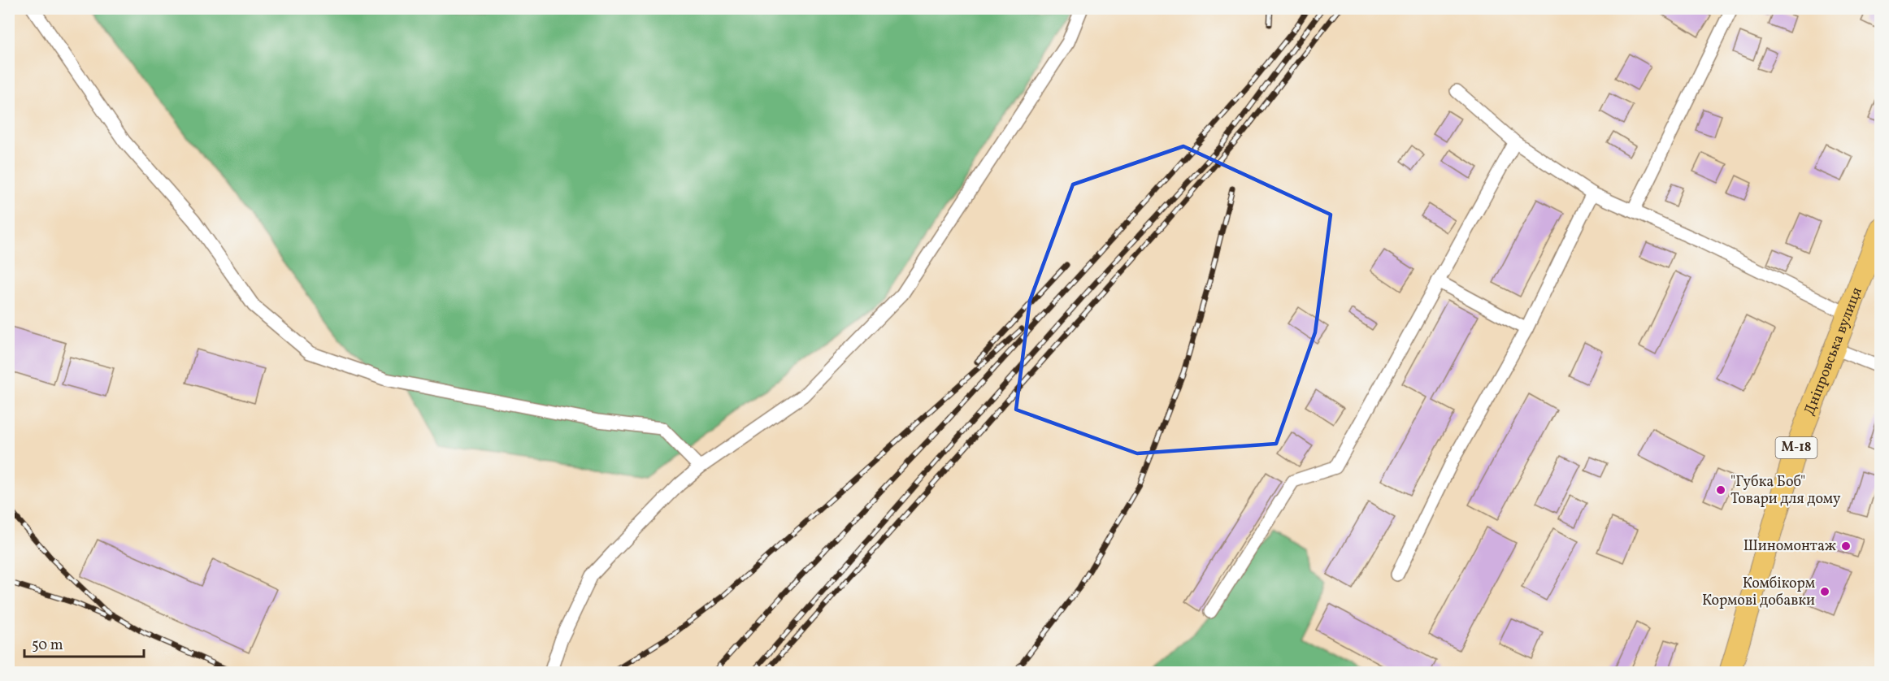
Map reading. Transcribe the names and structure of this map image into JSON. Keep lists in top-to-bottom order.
{
  "streets": {
    "highway": ["Дніпровська вулиця", "М-18"]
  },
  "places": ["\"Губка Боб\" Товари для дому", "Шиномонтаж", "Комбікорм Кормові добавки"],
  "scale_bar": "50 m"
}
